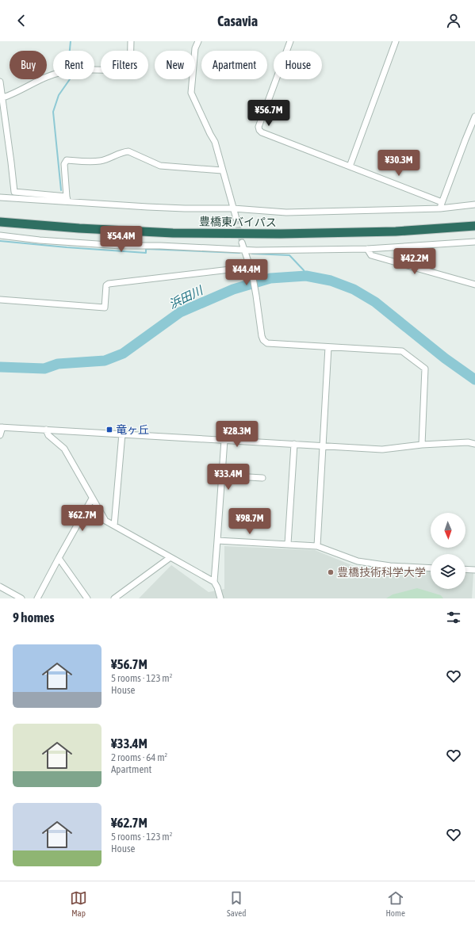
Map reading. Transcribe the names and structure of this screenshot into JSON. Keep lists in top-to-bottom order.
{
  "streets": {
    "highway": ["豊橋東バイパス"]
  },
  "water": ["浜田川"],
  "places": {
    "transit": ["竜ヶ丘"],
    "other": ["豊橋技術科学大学"]
  },
  "north": "bottom",
  "page": {
    "header": "Casavia",
    "chip": [
      "Buy",
      "Rent",
      "Filters",
      "New",
      "Apartment",
      "House"
    ],
    "price": [
      "¥56.7M",
      "¥30.3M",
      "¥54.4M",
      "¥42.2M",
      "¥44.4M",
      "¥28.3M",
      "¥33.4M",
      "¥62.7M",
      "¥98.7M"
    ],
    "heading": "9 homes",
    "list": [
      {
        "name": "¥56.7M",
        "note": "5 rooms · 123 m² · House"
      },
      {
        "name": "¥33.4M",
        "note": "2 rooms · 64 m² · Apartment"
      },
      {
        "name": "¥62.7M",
        "note": "5 rooms · 123 m² · House"
      }
    ],
    "tabs": ["Map", "Saved", "Home"]
  }
}
